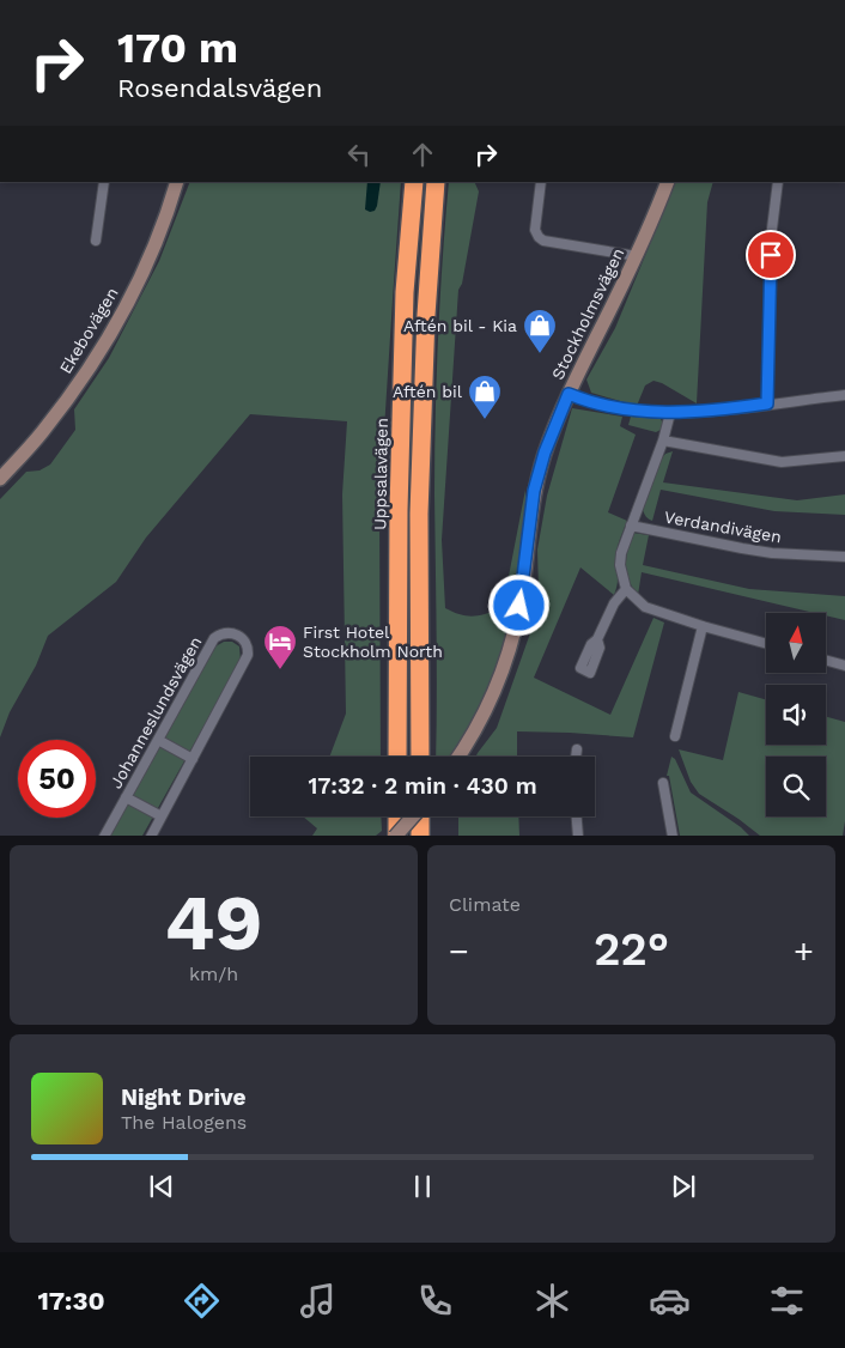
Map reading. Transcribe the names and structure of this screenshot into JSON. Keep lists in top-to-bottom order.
{
  "streets": {
    "highway": ["Uppsalavägen"],
    "main road": ["Stockholmsvägen", "Ekebovägen"],
    "street": ["Verdandivägen", "Johanneslundsvägen"]
  },
  "places": {
    "shop": ["Aftén bil - Kia", "Aftén bil"],
    "hotel": ["First Hotel Stockholm North"]
  },
  "north": "top",
  "page": {
    "turn": ["170 m", "Rosendalsvägen"],
    "limit": "50",
    "trip": "17:32 · 2 min · 430 m",
    "tile": [
      ["49", "km/h"],
      "Climate"
    ],
    "heat": ["−", "22°", "+"],
    "song": ["Night Drive", "The Halogens"],
    "tabs": "17:30"
  }
}
